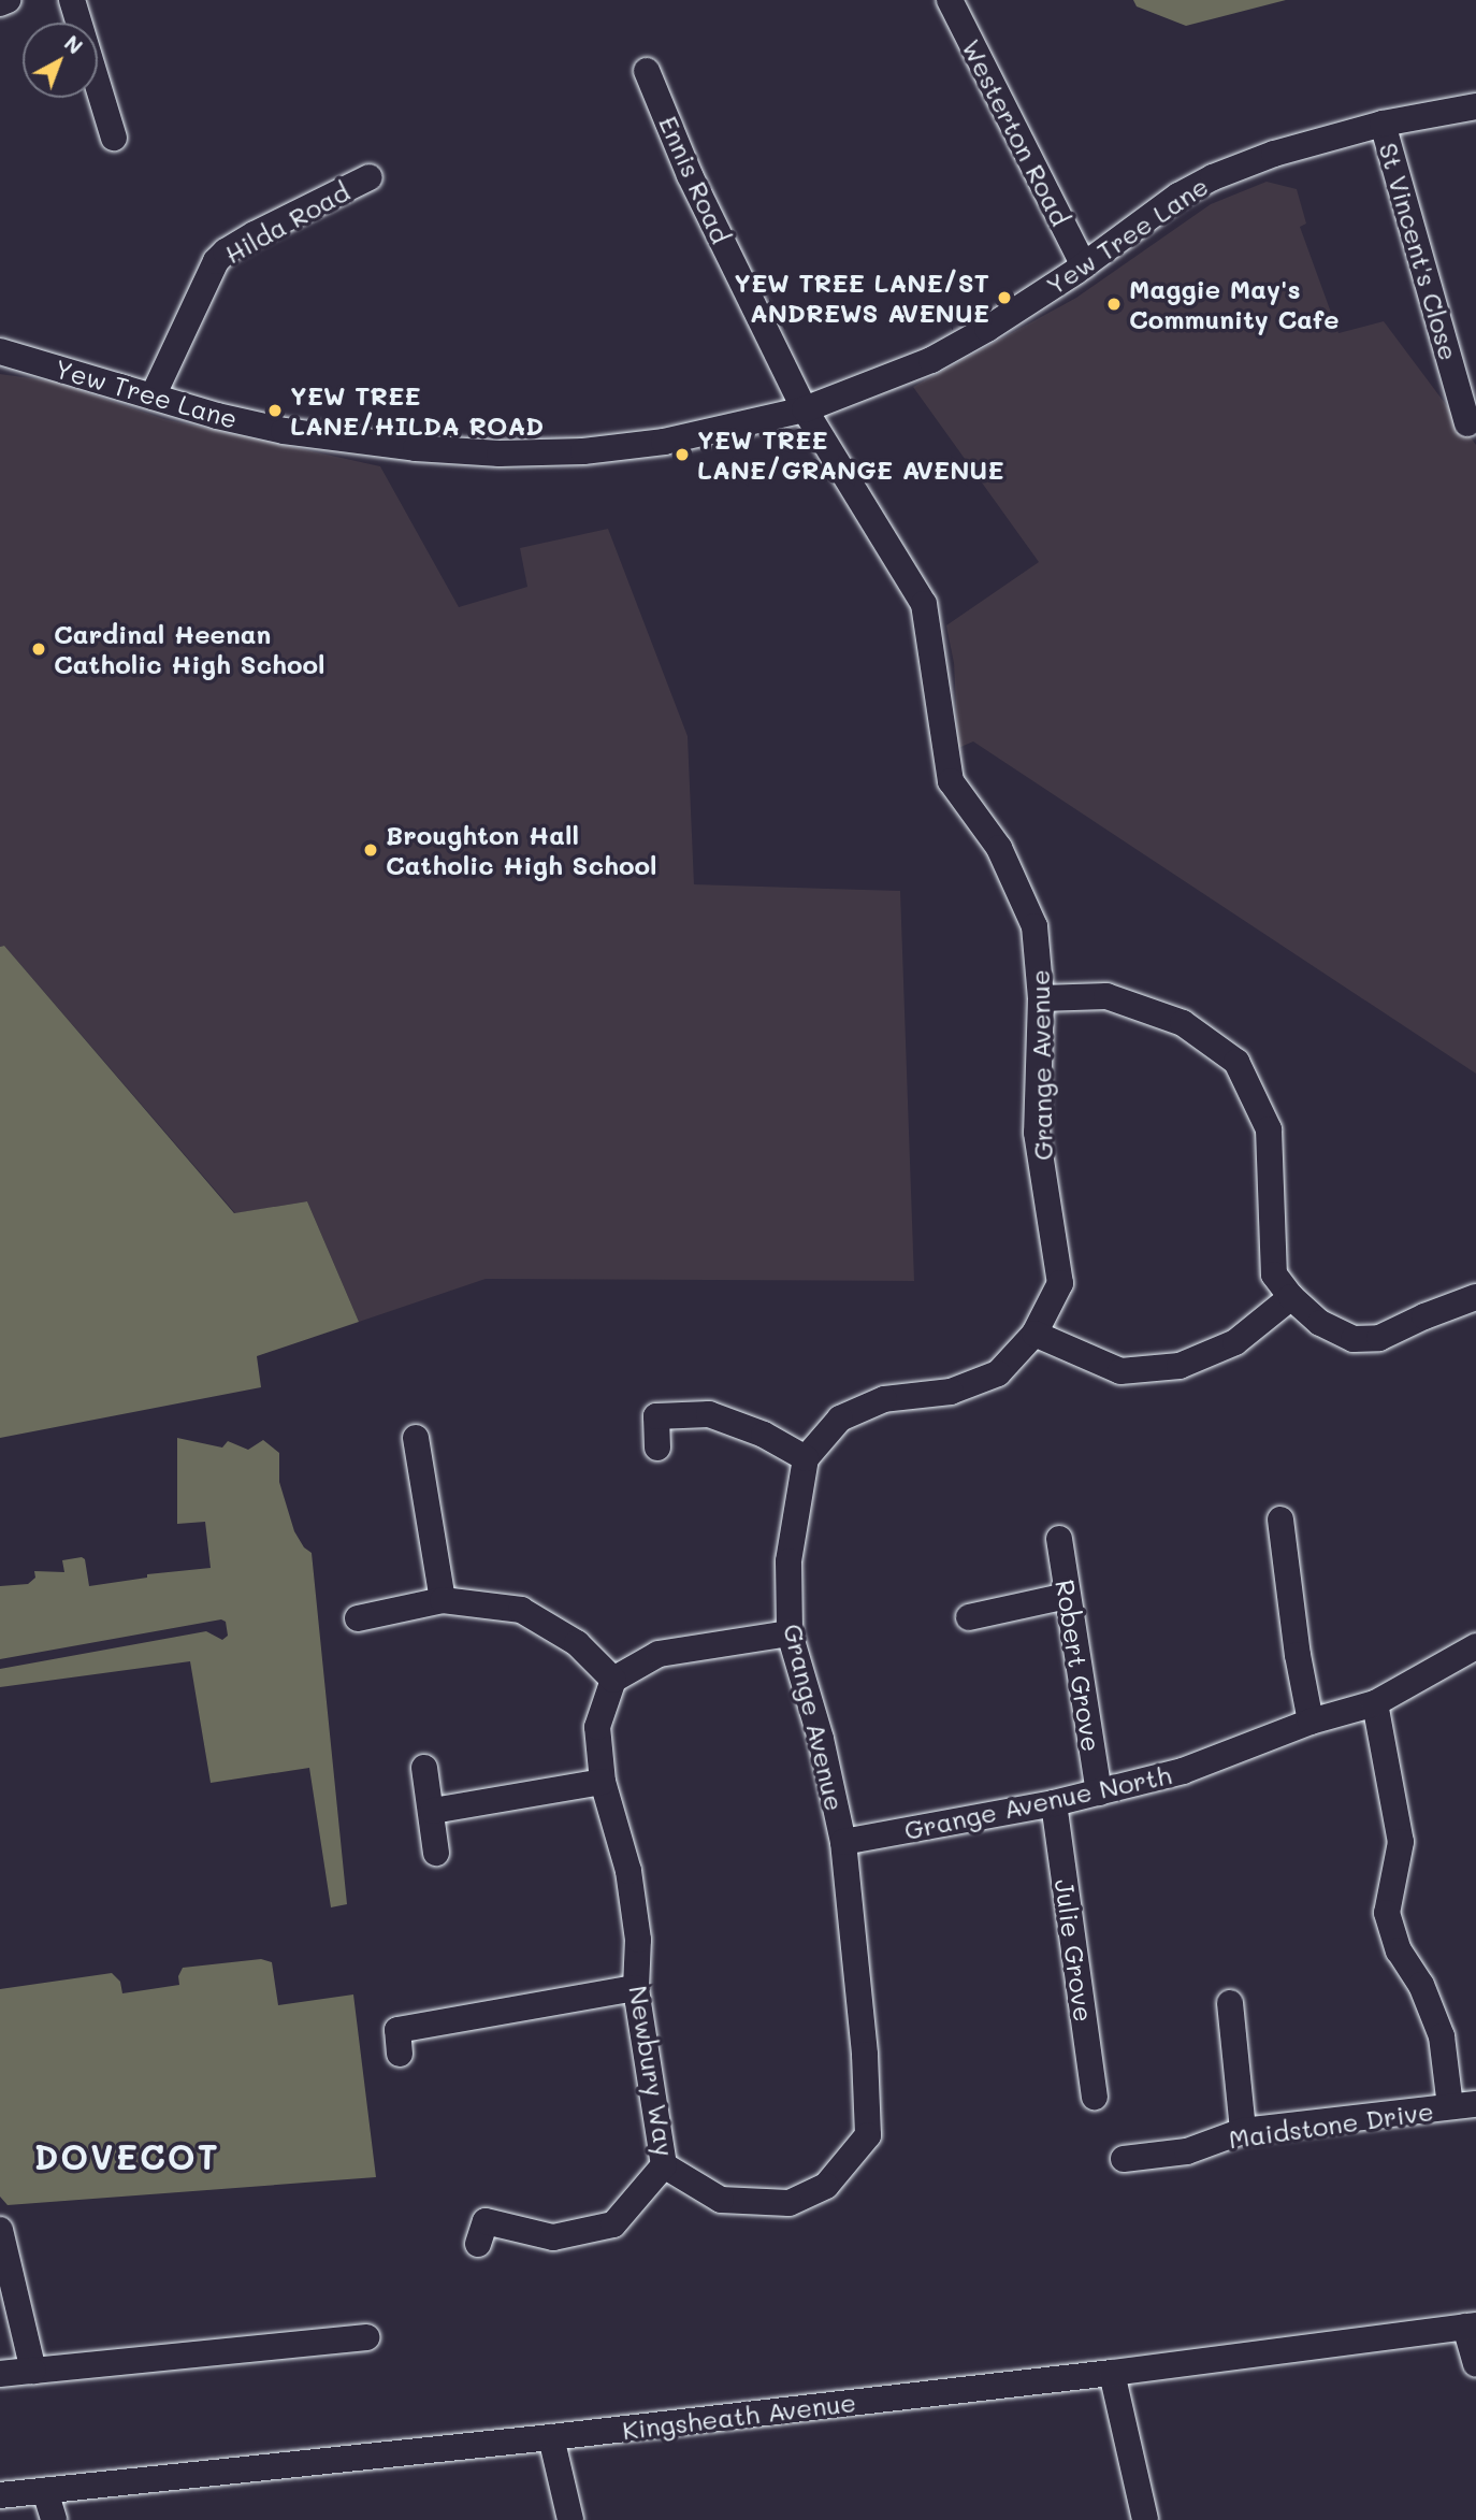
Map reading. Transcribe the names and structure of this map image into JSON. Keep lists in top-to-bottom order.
{
  "streets": {
    "street": [
      "Westerton Road",
      "Ennis Road",
      "Hilda Road",
      "Yew Tree Lane",
      "St Vincent's Close",
      "Grange Avenue",
      "Robert Grove",
      "Grange Avenue North",
      "Julie Grove",
      "Newbury Way",
      "Maidstone Drive",
      "Kingsheath Avenue"
    ]
  },
  "crossings": [
    ["Westerton Road", "Yew Tree Lane"],
    ["Ennis Road", "Yew Tree Lane"],
    ["Ennis Road", "Grange Avenue"],
    ["Hilda Road", "Yew Tree Lane"],
    ["Yew Tree Lane", "St Vincent's Close"],
    ["Yew Tree Lane", "Grange Avenue"],
    ["Grange Avenue", "Grange Avenue North"],
    ["Grange Avenue", "Newbury Way"],
    ["Robert Grove", "Grange Avenue North"],
    ["Grange Avenue North", "Julie Grove"],
    ["Grange Avenue North", "Newbury Way"],
    ["Grange Avenue North", "Maidstone Drive"]
  ],
  "districts": ["DOVECOT"],
  "places": [
    "YEW TREE LANE/ST ANDREWS AVENUE",
    "Maggie May's Community Cafe",
    "YEW TREE LANE/HILDA ROAD",
    "YEW TREE LANE/GRANGE AVENUE",
    "Cardinal Heenan Catholic High School",
    "Broughton Hall Catholic High School"
  ],
  "north": "top right"
}
